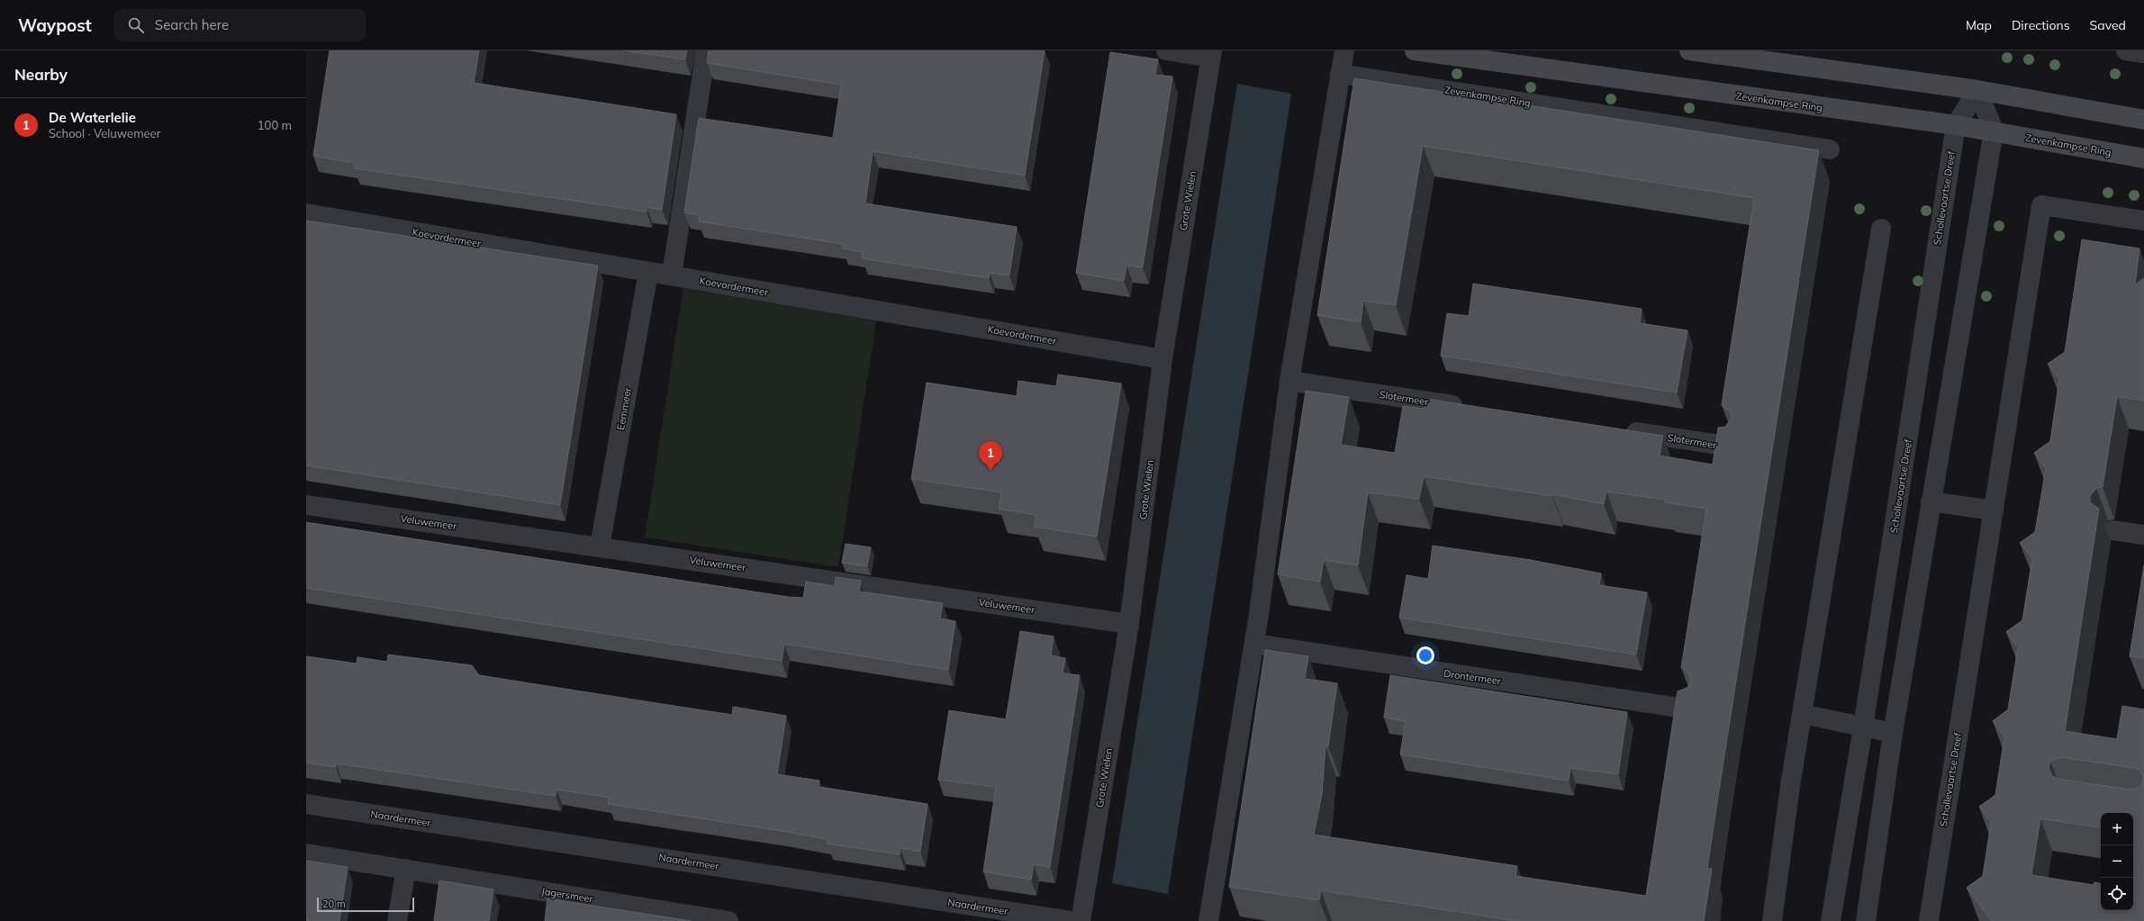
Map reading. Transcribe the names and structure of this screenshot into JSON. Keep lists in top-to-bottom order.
{
  "streets": {
    "main road": ["Zevenkampse Ring"],
    "street": [
      "Schollevaartse Dreef",
      "Grote Wielen",
      "Koevordermeer",
      "Slotermeer",
      "Eemmeer",
      "Veluwemeer",
      "Drontermeer",
      "Naardermeer",
      "Jagersmeer"
    ]
  },
  "crossings": [
    ["Zevenkampse Ring", "Schollevaartse Dreef"],
    ["Grote Wielen", "Koevordermeer"],
    ["Grote Wielen", "Veluwemeer"],
    ["Koevordermeer", "Eemmeer"],
    ["Eemmeer", "Veluwemeer"]
  ],
  "scale_bar": "20 m",
  "page": {
    "header": "Waypost",
    "search": "Search here",
    "nav": ["Map", "Directions", "Saved"],
    "heading": "Nearby",
    "list": [
      {
        "mark": "1",
        "name": "De Waterlelie",
        "note": "School · Veluwemeer",
        "value": "100 m"
      }
    ],
    "pins": "1",
    "map_buttons": ["+", "−"],
    "scale": "20 m"
  }
}
